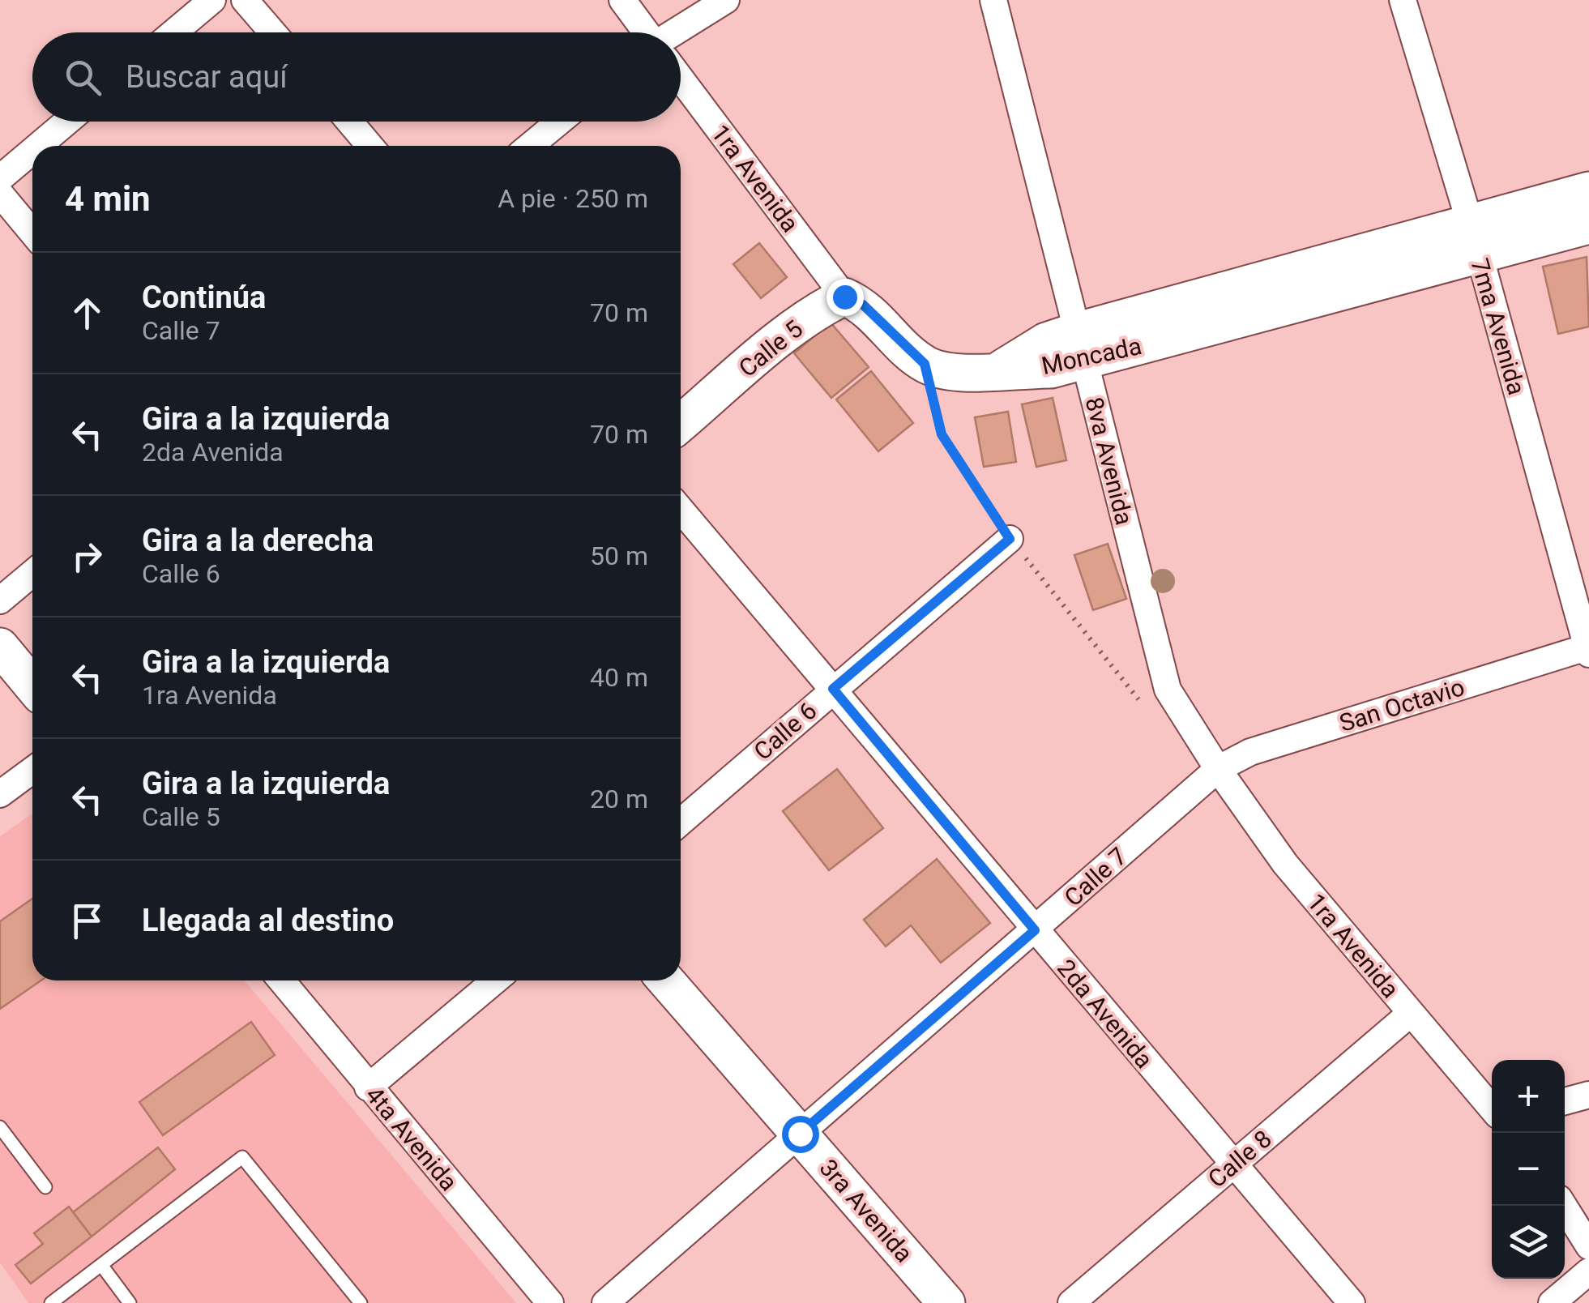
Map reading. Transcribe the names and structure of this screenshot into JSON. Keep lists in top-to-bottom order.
{
  "streets": {
    "street": [
      "1ra Avenida",
      "7ma Avenida",
      "Calle 5",
      "Moncada",
      "8va Avenida",
      "San Octavio",
      "Calle 6",
      "Calle 7",
      "2da Avenida",
      "4ta Avenida",
      "Calle 8",
      "3ra Avenida"
    ]
  },
  "crossings": [
    ["1ra Avenida", "Calle 5"],
    ["1ra Avenida", "8va Avenida"],
    ["1ra Avenida", "San Octavio"],
    ["1ra Avenida", "Calle 7"],
    ["1ra Avenida", "Calle 8"],
    ["7ma Avenida", "Moncada"],
    ["7ma Avenida", "San Octavio"],
    ["Moncada", "8va Avenida"],
    ["8va Avenida", "San Octavio"],
    ["8va Avenida", "Calle 7"],
    ["San Octavio", "Calle 7"],
    ["Calle 6", "2da Avenida"],
    ["Calle 7", "2da Avenida"],
    ["Calle 7", "3ra Avenida"],
    ["2da Avenida", "Calle 8"]
  ],
  "page": {
    "search": "Buscar aquí",
    "heading": ["4 min", "A pie · 250 m"],
    "list": [
      ["Continúa", "Calle 7", "70 m"],
      ["Gira a la izquierda", "2da Avenida", "70 m"],
      ["Gira a la derecha", "Calle 6", "50 m"],
      ["Gira a la izquierda", "1ra Avenida", "40 m"],
      ["Gira a la izquierda", "Calle 5", "20 m"],
      "Llegada al destino"
    ],
    "map_buttons": ["+", "−"]
  }
}
